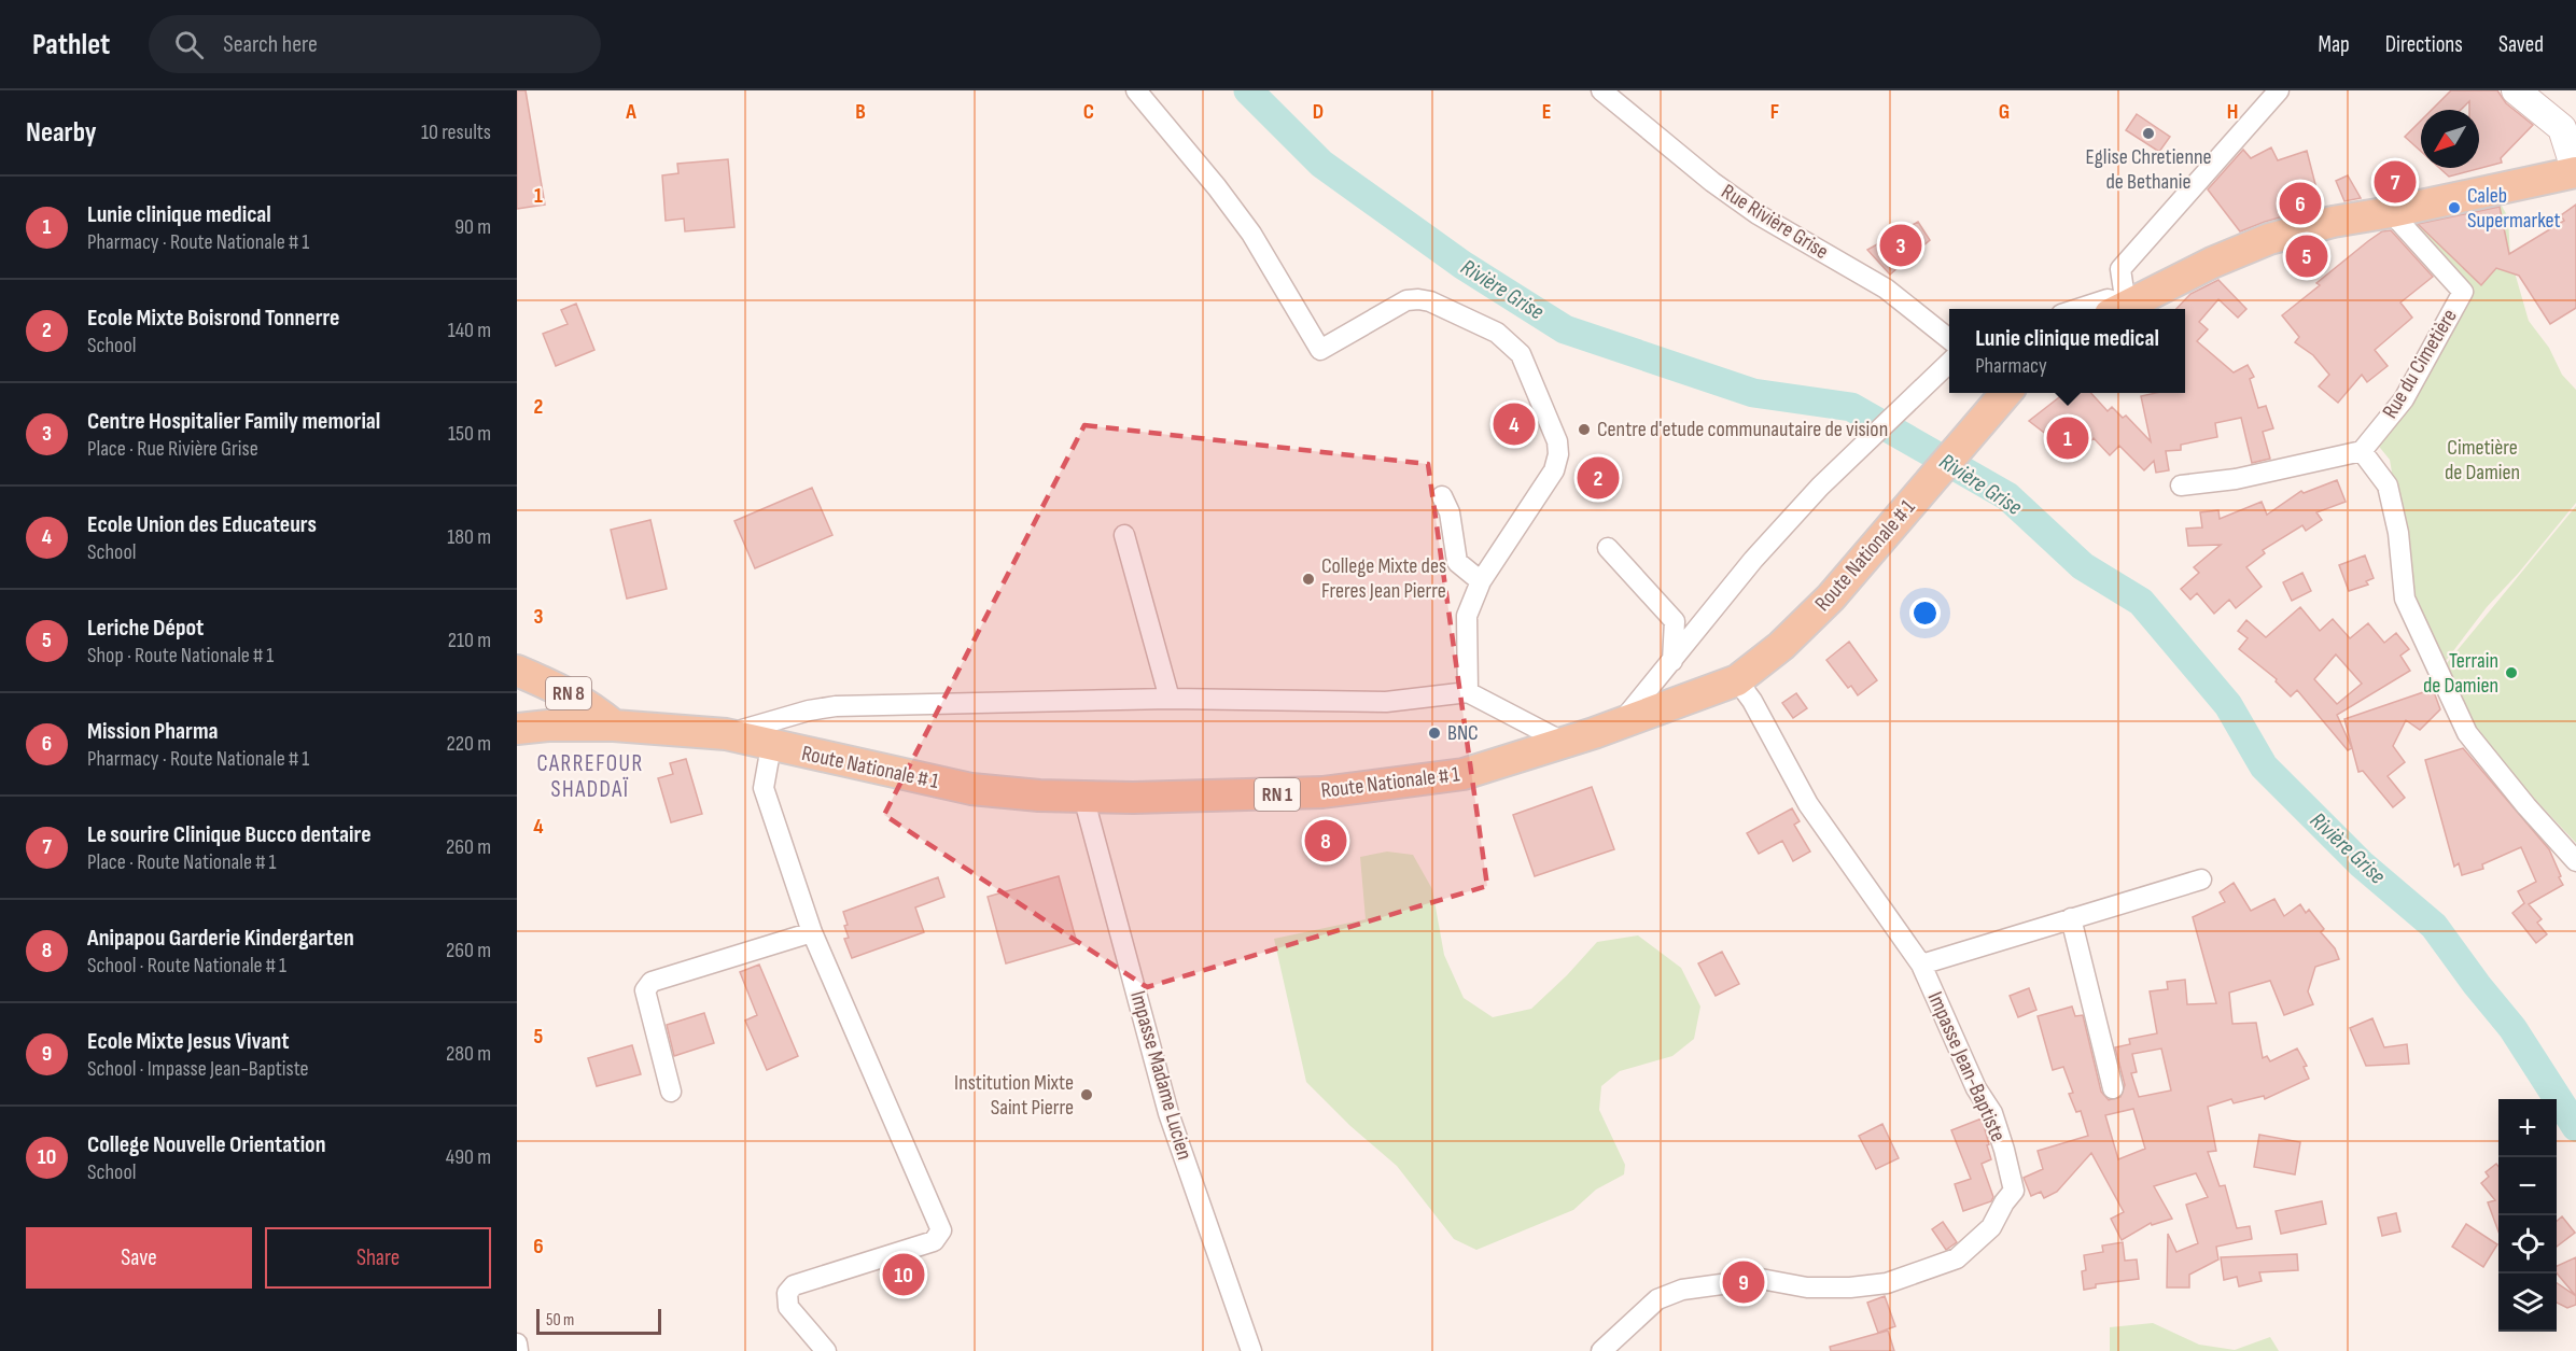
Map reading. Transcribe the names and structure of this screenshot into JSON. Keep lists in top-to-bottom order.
{
  "streets": {
    "main road": ["Route Nationale # 1", "RN 8", "RN 1"],
    "street": [
      "Rue Rivière Grise",
      "Rue du Cimetière",
      "Impasse Jean-Baptiste",
      "Impasse Madame Lucien"
    ]
  },
  "crossings": [
    ["Route Nationale # 1", "RN 8"],
    ["Route Nationale # 1", "Impasse Jean-Baptiste"],
    ["Route Nationale # 1", "Impasse Madame Lucien"]
  ],
  "districts": ["CARREFOUR SHADDAÏ"],
  "water": ["Rivière Grise"],
  "parks": ["Cimetière de Damien"],
  "places": [
    "Eglise Chretienne de Bethanie",
    "Caleb Supermarket",
    "Centre d'etude communautaire de vision",
    "College Mixte des Freres Jean Pierre",
    "Terrain de Damien",
    "BNC",
    "Institution Mixte Saint Pierre"
  ],
  "scale_bar": "50 m",
  "north": "bottom left",
  "page": {
    "header": "Pathlet",
    "search": "Search here",
    "nav": ["Map", "Directions", "Saved"],
    "heading": ["Nearby", "10 results"],
    "pins": [
      "7",
      "6",
      "3",
      "5",
      "4",
      "1",
      "2",
      "8",
      "10",
      "9"
    ],
    "list": [
      {
        "mark": "1",
        "name": "Lunie clinique medical",
        "note": "Pharmacy · Route Nationale # 1",
        "value": "90 m"
      },
      {
        "mark": "2",
        "name": "Ecole Mixte Boisrond Tonnerre",
        "note": "School",
        "value": "140 m"
      },
      {
        "mark": "3",
        "name": "Centre Hospitalier Family memorial",
        "note": "Place · Rue Rivière Grise",
        "value": "150 m"
      },
      {
        "mark": "4",
        "name": "Ecole Union des Educateurs",
        "note": "School",
        "value": "180 m"
      },
      {
        "mark": "5",
        "name": "Leriche Dépot",
        "note": "Shop · Route Nationale # 1",
        "value": "210 m"
      },
      {
        "mark": "6",
        "name": "Mission Pharma",
        "note": "Pharmacy · Route Nationale # 1",
        "value": "220 m"
      },
      {
        "mark": "7",
        "name": "Le sourire Clinique Bucco dentaire",
        "note": "Place · Route Nationale # 1",
        "value": "260 m"
      },
      {
        "mark": "8",
        "name": "Anipapou Garderie Kindergarten",
        "note": "School · Route Nationale # 1",
        "value": "260 m"
      },
      {
        "mark": "9",
        "name": "Ecole Mixte Jesus Vivant",
        "note": "School · Impasse Jean-Baptiste",
        "value": "280 m"
      },
      {
        "mark": "10",
        "name": "College Nouvelle Orientation",
        "note": "School",
        "value": "490 m"
      }
    ],
    "popup": ["Lunie clinique medical", "Pharmacy"],
    "map_buttons": ["+", "−"],
    "buttons": ["Save", "Share"],
    "scale": "50 m"
  },
  "grid": {
    "columns": [
      "A",
      "B",
      "C",
      "D",
      "E",
      "F",
      "G",
      "H"
    ],
    "rows": [
      "1",
      "2",
      "3",
      "4",
      "5",
      "6"
    ]
  }
}
